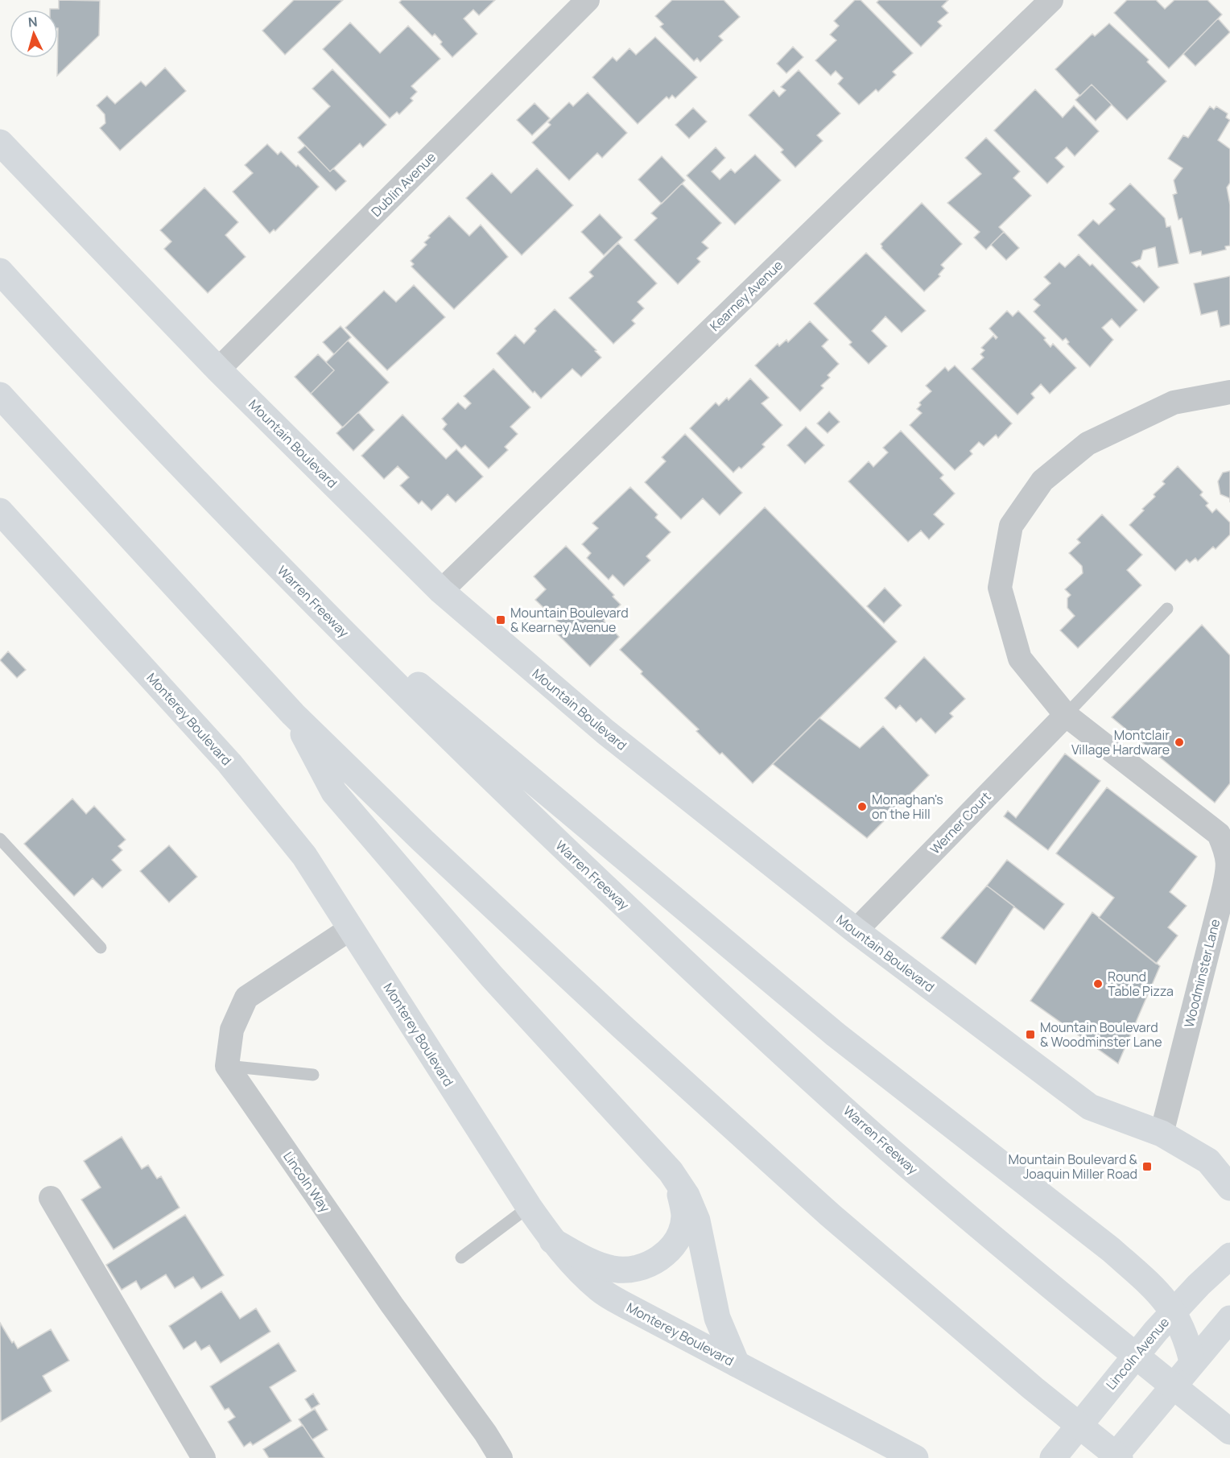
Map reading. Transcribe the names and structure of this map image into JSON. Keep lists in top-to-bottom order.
{
  "streets": {
    "main road": [
      "Mountain Boulevard",
      "Warren Freeway",
      "Monterey Boulevard",
      "Lincoln Avenue"
    ],
    "street": [
      "Dublin Avenue",
      "Kearney Avenue",
      "Werner Court",
      "Woodminster Lane",
      "Lincoln Way"
    ]
  },
  "crossings": [
    ["Dublin Avenue", "Mountain Boulevard"],
    ["Kearney Avenue", "Mountain Boulevard"],
    ["Mountain Boulevard", "Werner Court"],
    ["Mountain Boulevard", "Woodminster Lane"],
    ["Werner Court", "Woodminster Lane"]
  ],
  "places": {
    "transit": ["Mountain Boulevard & Kearney Avenue", "Mountain Boulevard & Woodminster Lane", "Mountain Boulevard & Joaquin Miller Road"],
    "other": ["Montclair Village Hardware", "Monaghan's on the Hill", "Round Table Pizza"]
  },
  "north": "top"
}
